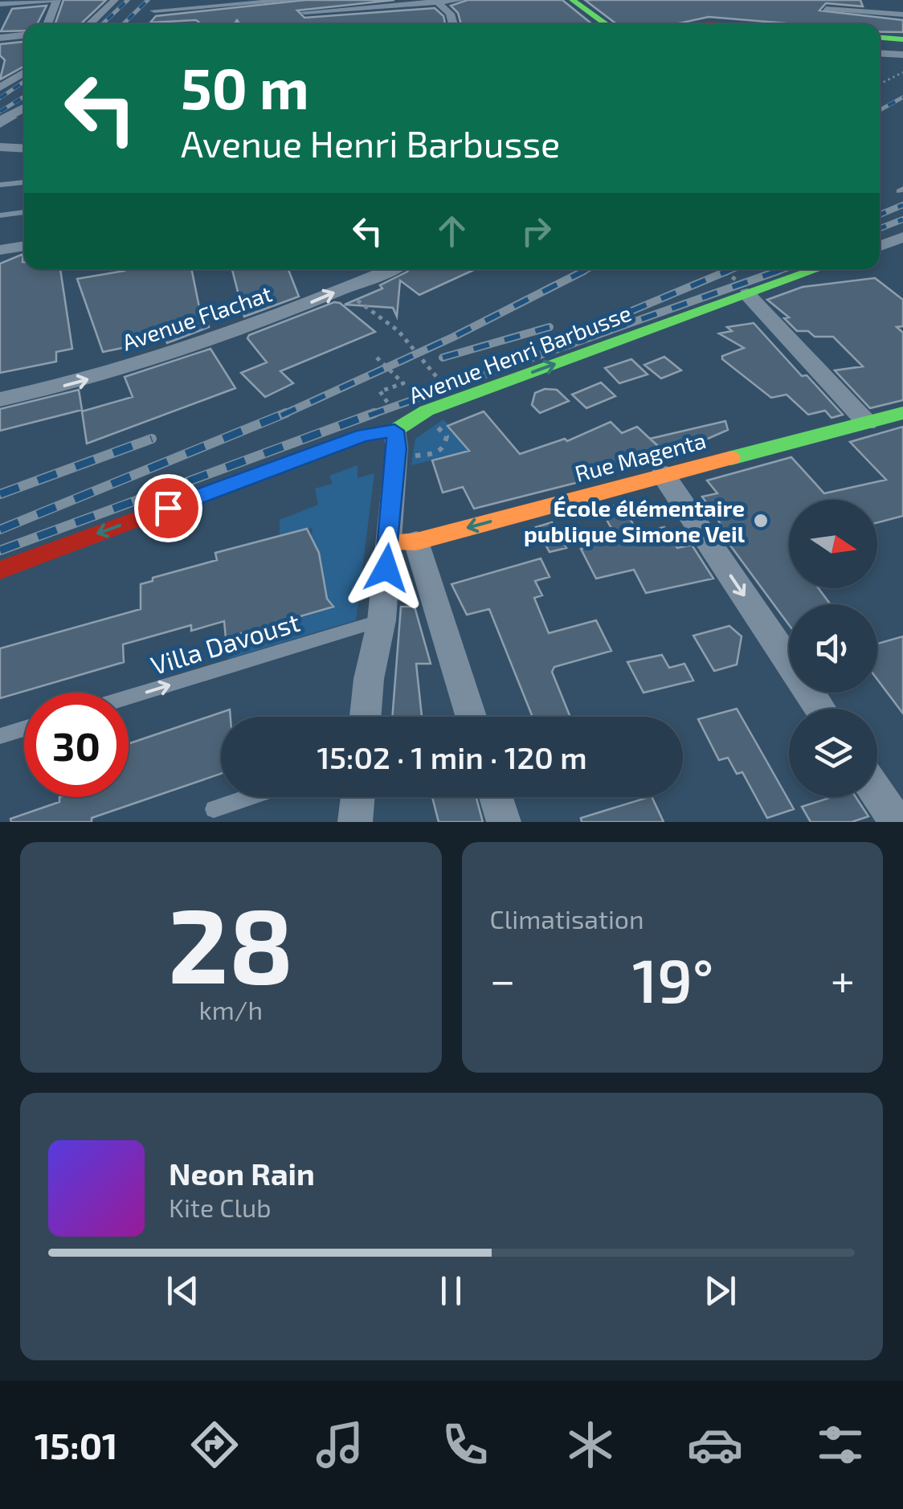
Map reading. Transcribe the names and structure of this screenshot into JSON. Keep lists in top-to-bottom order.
{
  "streets": {
    "street": ["Avenue Flachat", "Avenue Henri Barbusse", "Rue Magenta"],
    "lane": ["Villa Davoust"]
  },
  "one_way": ["Avenue Flachat", "Rue Magenta", "Villa Davoust"],
  "places": ["École élémentaire publique Simone Veil"],
  "north": "right",
  "page": {
    "turn": ["50 m", "Avenue Henri Barbusse"],
    "limit": "30",
    "trip": "15:02 · 1 min · 120 m",
    "tile": [
      ["28", "km/h"],
      "Climatisation"
    ],
    "heat": ["−", "19°", "+"],
    "song": ["Neon Rain", "Kite Club"],
    "tabs": "15:01"
  }
}
